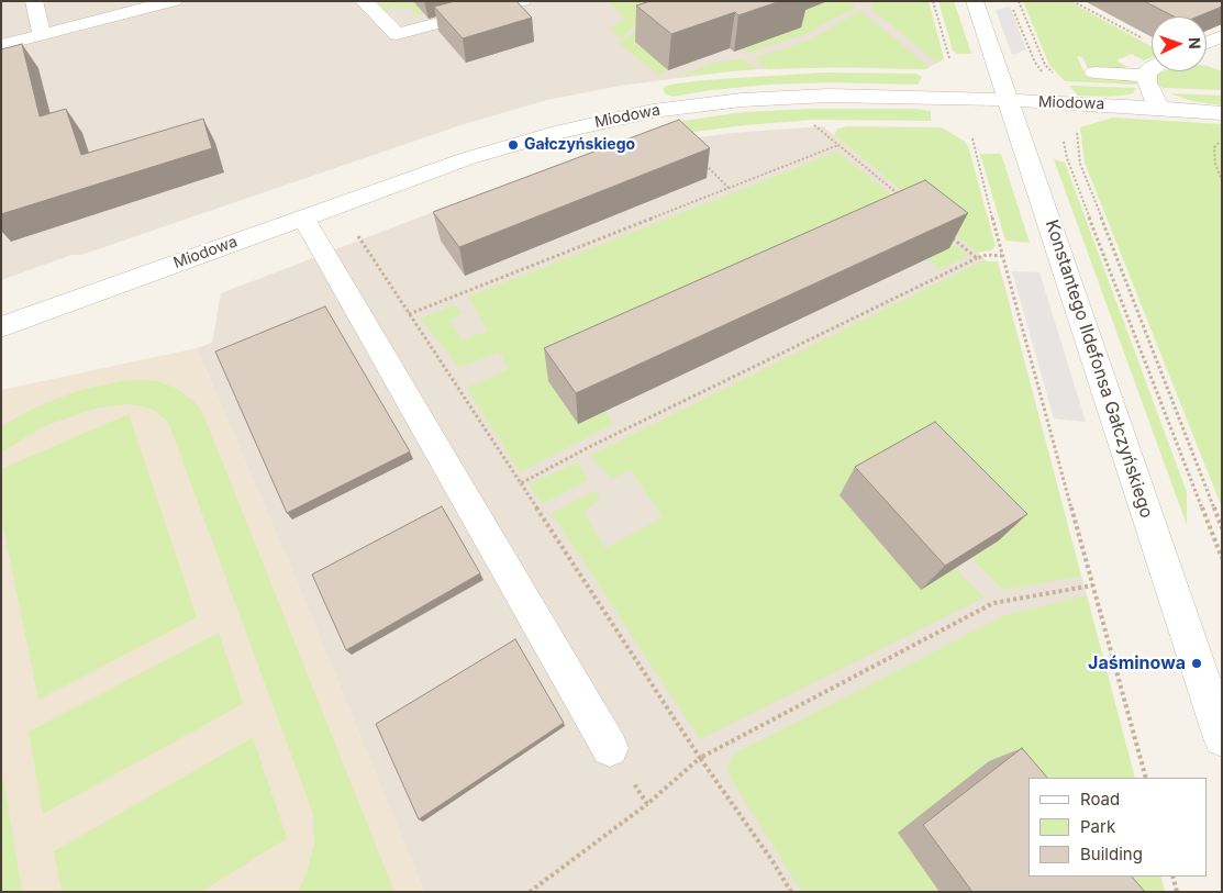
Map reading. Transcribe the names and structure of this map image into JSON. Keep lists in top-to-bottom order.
{
  "streets": {
    "street": ["Miodowa", "Konstantego Ildefonsa Gałczyńskiego"]
  },
  "crossings": [
    ["Miodowa", "Konstantego Ildefonsa Gałczyńskiego"]
  ],
  "places": ["Gałczyńskiego", "Jaśminowa"],
  "legend": ["Road", "Park", "Building"],
  "north": "right"
}
